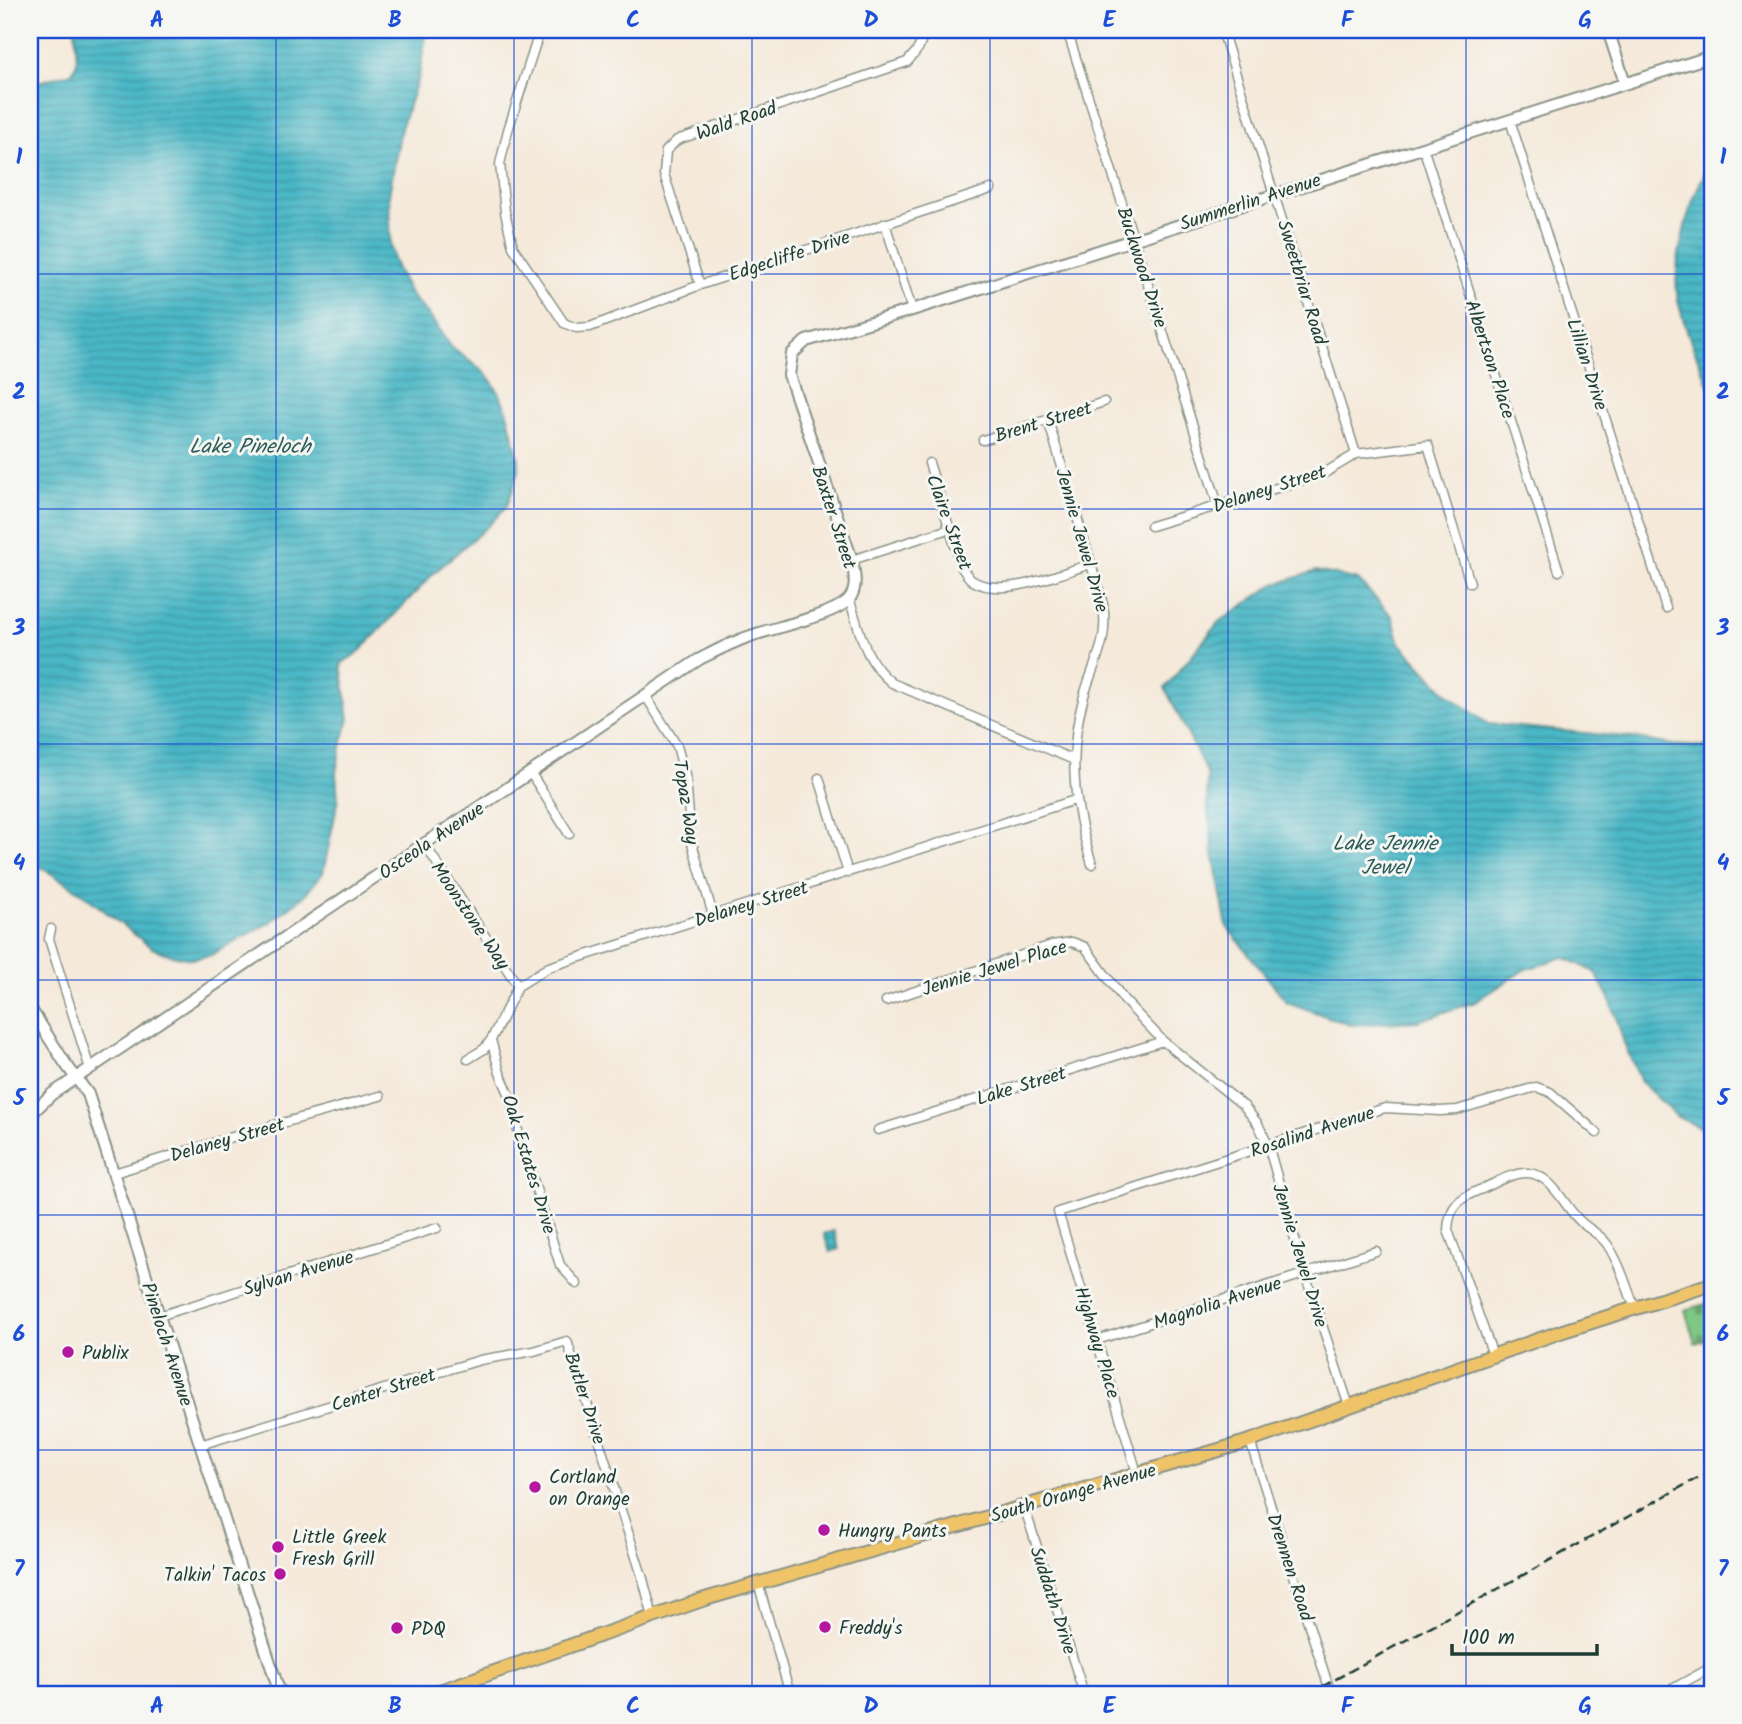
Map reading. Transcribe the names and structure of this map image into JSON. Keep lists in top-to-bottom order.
{
  "streets": {
    "main road": ["South Orange Avenue"],
    "street": [
      "Wald Road",
      "Summerlin Avenue",
      "Edgecliffe Drive",
      "Buckwood Drive",
      "Sweetbriar Road",
      "Albertson Place",
      "Lillian Drive",
      "Brent Street",
      "Delaney Street",
      "Baxter Street",
      "Claire Street",
      "Jennie Jewel Drive",
      "Topaz Way",
      "Osceola Avenue",
      "Moonstone Way",
      "Jennie Jewel Place",
      "Lake Street",
      "Rosalind Avenue",
      "Oak Estates Drive",
      "Sylvan Avenue",
      "Magnolia Avenue",
      "Highway Place",
      "Pineloch Avenue",
      "Center Street",
      "Butler Drive",
      "Drennen Road",
      "Suddath Drive"
    ]
  },
  "crossings": [
    ["Wald Road", "Edgecliffe Drive"],
    ["Summerlin Avenue", "Buckwood Drive"],
    ["Summerlin Avenue", "Sweetbriar Road"],
    ["Summerlin Avenue", "Albertson Place"],
    ["Summerlin Avenue", "Lillian Drive"],
    ["Summerlin Avenue", "Baxter Street"],
    ["Buckwood Drive", "Delaney Street"],
    ["Sweetbriar Road", "Delaney Street"],
    ["Brent Street", "Jennie Jewel Drive"],
    ["Delaney Street", "Jennie Jewel Drive"],
    ["Delaney Street", "Topaz Way"],
    ["Delaney Street", "Moonstone Way"],
    ["Delaney Street", "Pineloch Avenue"],
    ["Baxter Street", "Jennie Jewel Drive"],
    ["Baxter Street", "Osceola Avenue"],
    ["Claire Street", "Jennie Jewel Drive"],
    ["Jennie Jewel Drive", "Jennie Jewel Place"],
    ["Jennie Jewel Drive", "Lake Street"],
    ["Jennie Jewel Drive", "Rosalind Avenue"],
    ["Jennie Jewel Drive", "Magnolia Avenue"],
    ["Jennie Jewel Drive", "South Orange Avenue"],
    ["Topaz Way", "Osceola Avenue"],
    ["Osceola Avenue", "Moonstone Way"],
    ["Osceola Avenue", "Pineloch Avenue"],
    ["Rosalind Avenue", "Highway Place"],
    ["Sylvan Avenue", "Pineloch Avenue"],
    ["Magnolia Avenue", "Highway Place"],
    ["Highway Place", "South Orange Avenue"],
    ["Pineloch Avenue", "Center Street"],
    ["Center Street", "Butler Drive"],
    ["Butler Drive", "South Orange Avenue"],
    ["South Orange Avenue", "Drennen Road"],
    ["South Orange Avenue", "Suddath Drive"]
  ],
  "water": ["Lake Pineloch", "Lake Jennie Jewel"],
  "places": [
    "Publix",
    "Cortland on Orange",
    "Hungry Pants",
    "Little Greek Fresh Grill",
    "Talkin' Tacos",
    "Freddy's",
    "PDQ"
  ],
  "scale_bar": "100 m",
  "grid": {
    "columns": [
      "A",
      "B",
      "C",
      "D",
      "E",
      "F",
      "G"
    ],
    "rows": [
      "1",
      "2",
      "3",
      "4",
      "5",
      "6",
      "7"
    ]
  }
}
